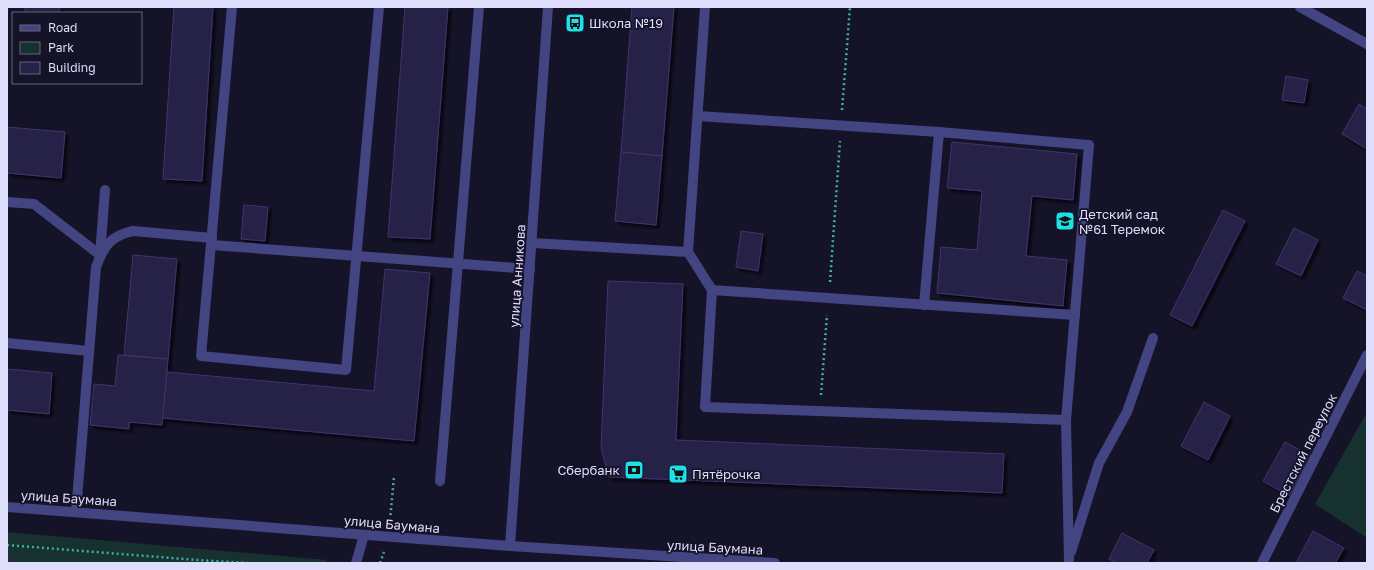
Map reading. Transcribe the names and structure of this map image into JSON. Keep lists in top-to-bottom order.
{
  "streets": {
    "street": ["улица Анникова", "Брестский переулок", "улица Баумана"]
  },
  "crossings": [
    ["улица Анникова", "улица Баумана"]
  ],
  "places": {
    "bus stop": ["Школа №19"],
    "school or university": ["Детский сад №61 Теремок"],
    "bank": ["Сбербанк"],
    "supermarket": ["Пятёрочка"]
  },
  "legend": ["Road", "Park", "Building"]
}
